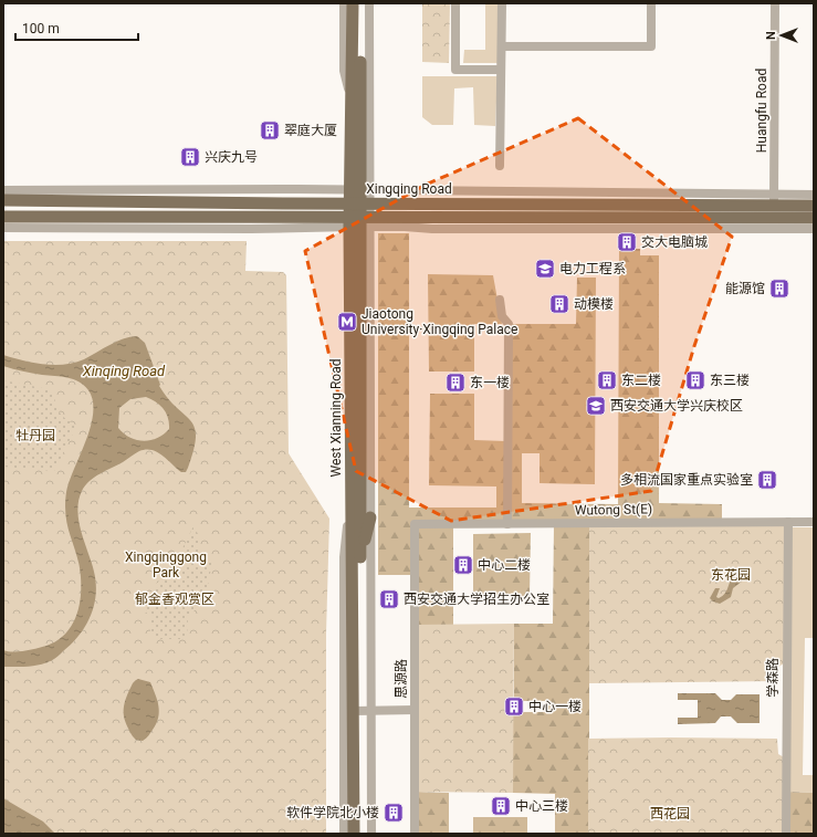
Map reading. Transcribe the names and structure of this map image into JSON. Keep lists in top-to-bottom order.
{
  "streets": {
    "main road": ["Xingqing Road", "West Xianning Road"],
    "street": [
      "Huangfu Road",
      "Wutong St(E)",
      "学森路",
      "思源路"
    ]
  },
  "crossings": [
    ["Huangfu Road", "Xingqing Road"],
    ["Xingqing Road", "West Xianning Road"],
    ["Wutong St(E)", "学森路"],
    ["Wutong St(E)", "思源路"]
  ],
  "water": ["Xinqing Road"],
  "parks": [
    "牡丹园",
    "Xingqinggong Park",
    "东花园",
    "郁金香观赏区",
    "西花园"
  ],
  "places": {
    "building": [
      "翠庭大厦",
      "兴庆九号",
      "交大电脑城",
      "能源馆",
      "动模楼",
      "东二楼",
      "东三楼",
      "东一楼",
      "多相流国家重点实验室",
      "中心二楼",
      "西安交通大学招生办公室",
      "中心一楼",
      "中心三楼",
      "软件学院北小楼"
    ],
    "school or university": ["电力工程系", "西安交通大学兴庆校区"],
    "metro station": ["Jiaotong University·Xingqing Palace"]
  },
  "scale_bar": "100 m",
  "north": "left"
}
